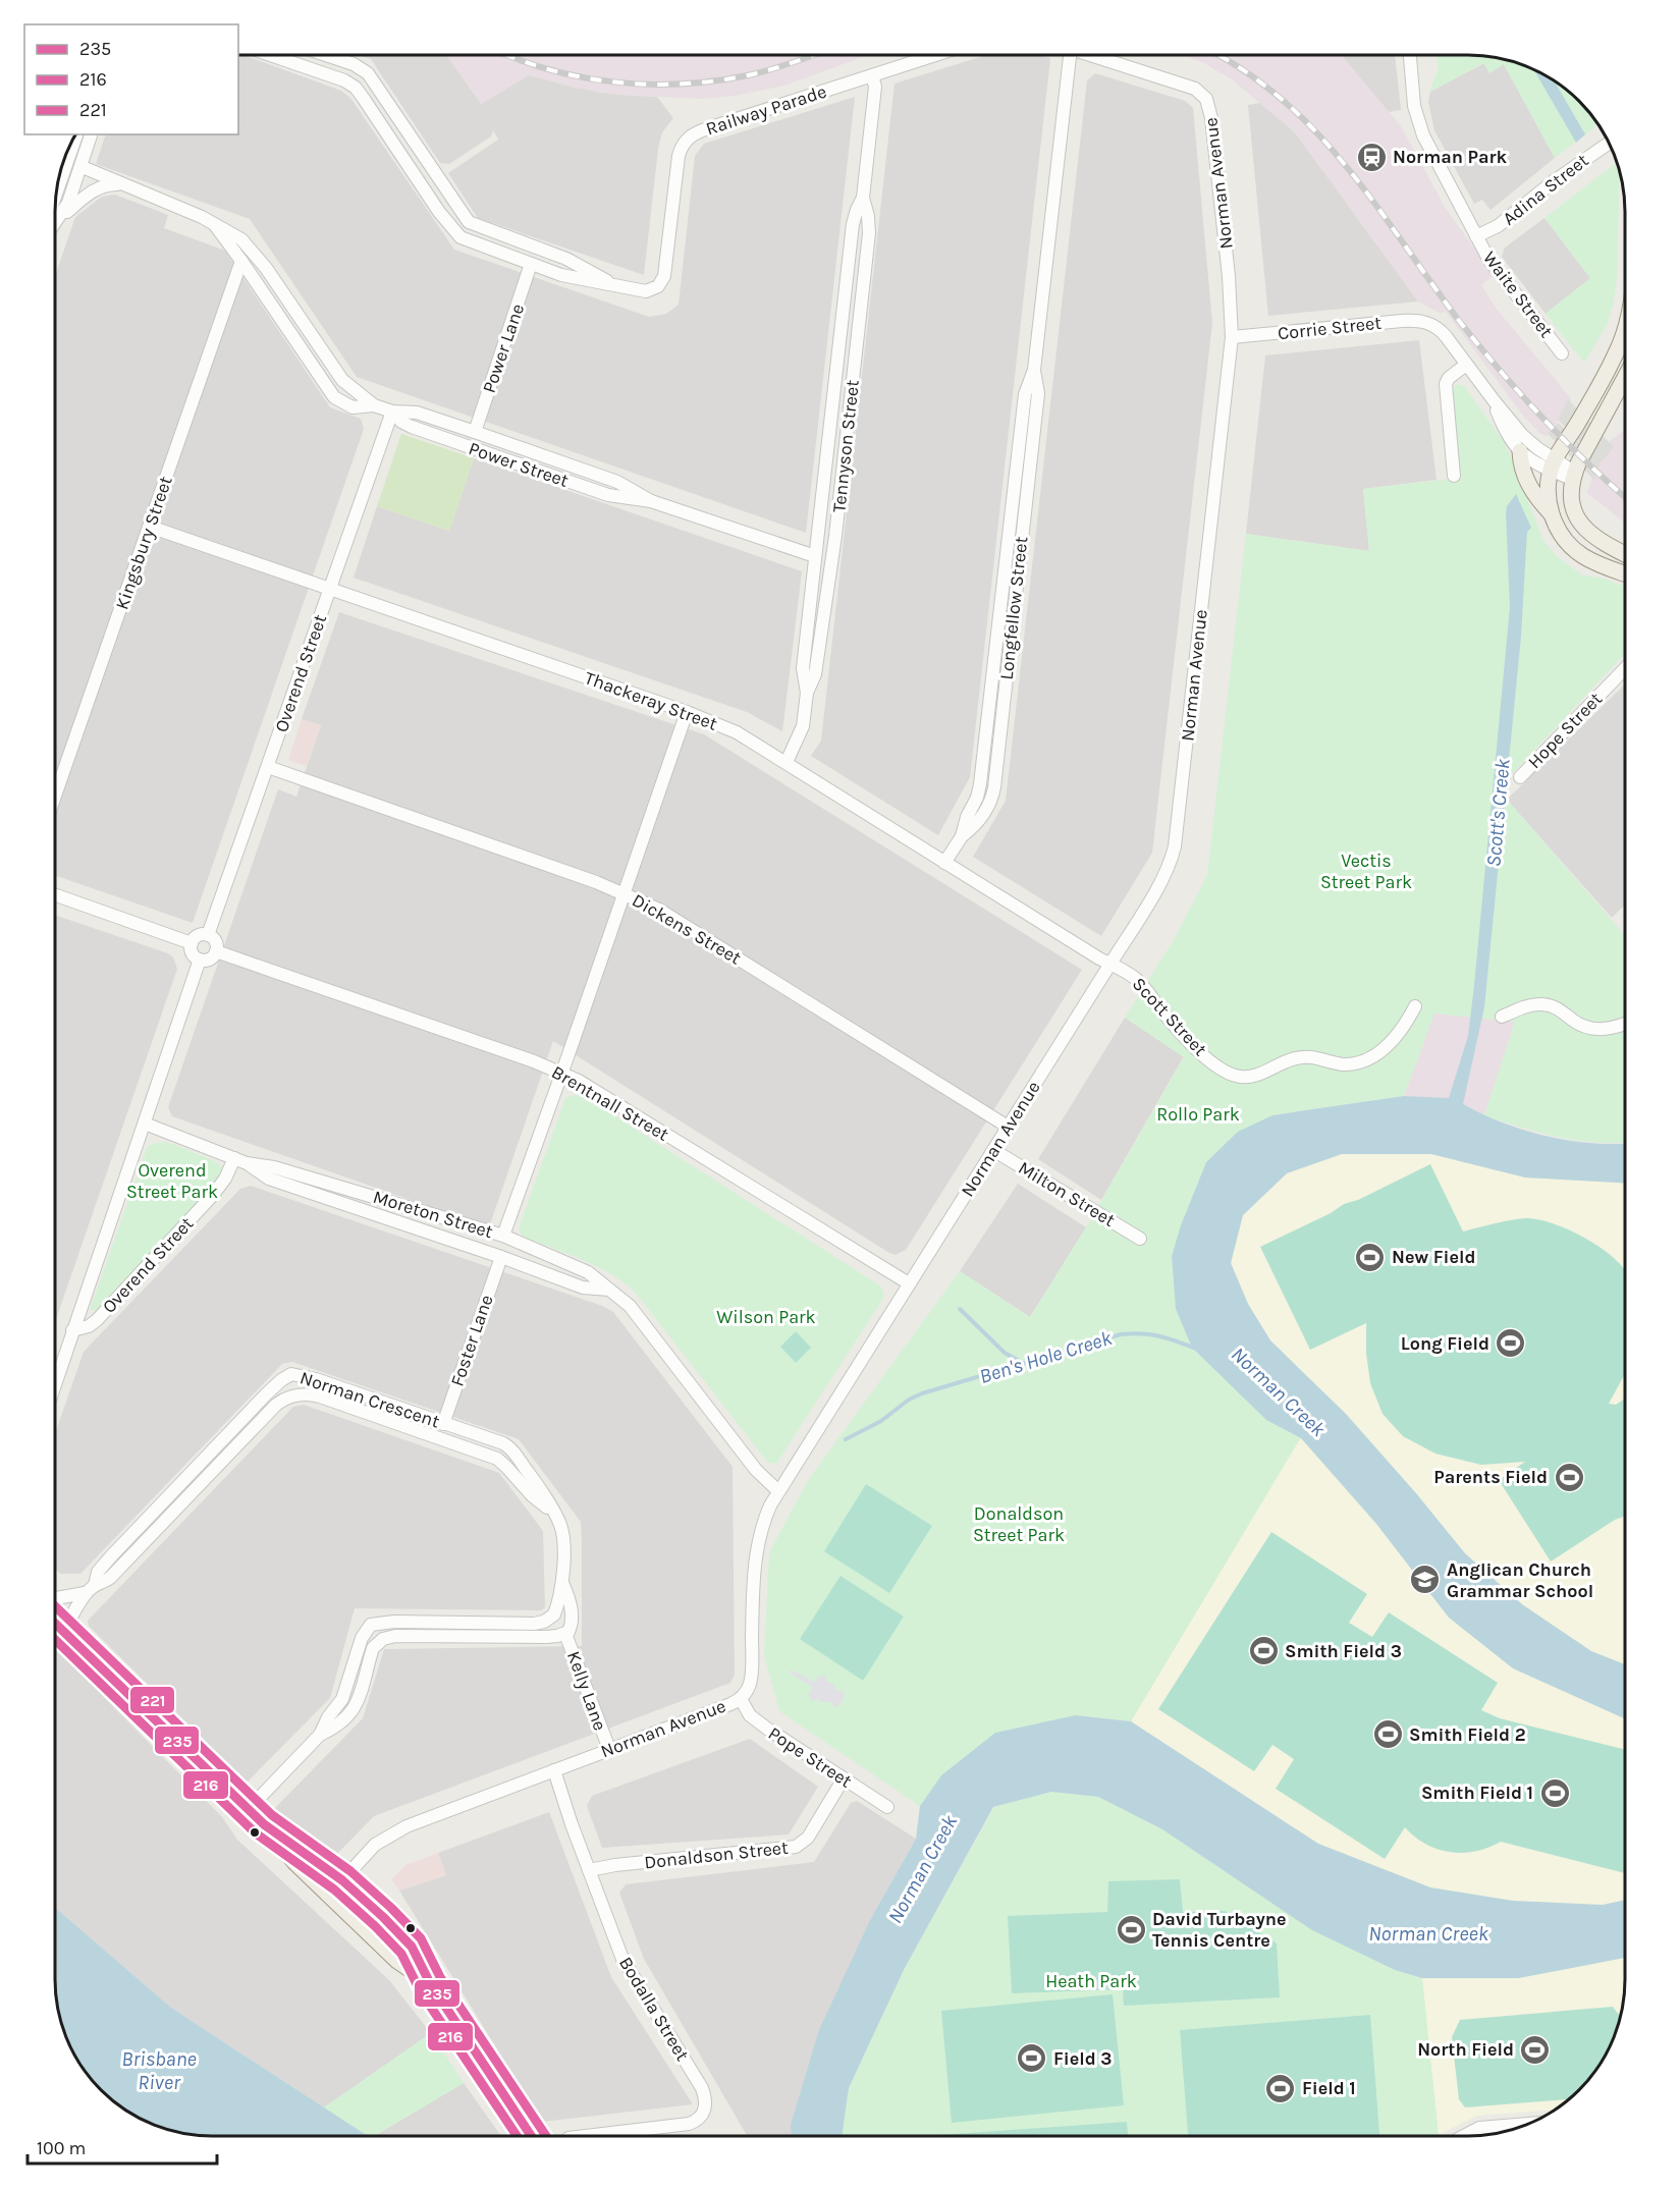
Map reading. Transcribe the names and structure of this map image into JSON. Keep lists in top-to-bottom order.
{
  "streets": {
    "main road": ["Norman Avenue"],
    "street": [
      "Railway Parade",
      "Adina Street",
      "Waite Street",
      "Corrie Street",
      "Power Lane",
      "Tennyson Street",
      "Power Street",
      "Kingsbury Street",
      "Longfellow Street",
      "Overend Street",
      "Thackeray Street",
      "Hope Street",
      "Dickens Street",
      "Scott Street",
      "Brentnall Street",
      "Milton Street",
      "Moreton Street",
      "Foster Lane",
      "Norman Crescent",
      "Kelly Lane",
      "Pope Street",
      "Donaldson Street",
      "Bodalla Street"
    ]
  },
  "crossings": [
    ["Railway Parade", "Power Lane"],
    ["Railway Parade", "Tennyson Street"],
    ["Norman Avenue", "Corrie Street"],
    ["Norman Avenue", "Thackeray Street"],
    ["Norman Avenue", "Dickens Street"],
    ["Norman Avenue", "Scott Street"],
    ["Norman Avenue", "Brentnall Street"],
    ["Norman Avenue", "Milton Street"],
    ["Norman Avenue", "Moreton Street"],
    ["Norman Avenue", "Kelly Lane"],
    ["Norman Avenue", "Pope Street"],
    ["Norman Avenue", "Bodalla Street"],
    ["Adina Street", "Waite Street"],
    ["Power Lane", "Power Street"],
    ["Tennyson Street", "Power Street"],
    ["Tennyson Street", "Thackeray Street"],
    ["Power Street", "Kingsbury Street"],
    ["Power Street", "Overend Street"],
    ["Kingsbury Street", "Thackeray Street"],
    ["Longfellow Street", "Thackeray Street"],
    ["Overend Street", "Thackeray Street"],
    ["Overend Street", "Dickens Street"],
    ["Overend Street", "Brentnall Street"],
    ["Overend Street", "Moreton Street"],
    ["Thackeray Street", "Scott Street"],
    ["Moreton Street", "Foster Lane"],
    ["Foster Lane", "Norman Crescent"],
    ["Norman Crescent", "Kelly Lane"],
    ["Pope Street", "Donaldson Street"],
    ["Donaldson Street", "Bodalla Street"]
  ],
  "water": [
    "Scott's Creek",
    "Ben's Hole Creek",
    "Norman Creek",
    "Brisbane River"
  ],
  "parks": [
    "Vectis Street Park",
    "Rollo Park",
    "Overend Street Park",
    "Wilson Park",
    "Donaldson Street Park",
    "Heath Park"
  ],
  "places": {
    "station": ["Norman Park"],
    "sports": [
      "New Field",
      "Long Field",
      "Parents Field",
      "Smith Field 3",
      "Smith Field 2",
      "Smith Field 1",
      "David Turbayne Tennis Centre",
      "North Field",
      "Field 3",
      "Field 1"
    ],
    "school or university": ["Anglican Church Grammar School"]
  },
  "lines": ["transit line 221", "transit line 235", "transit line 216"],
  "legend": ["235", "216", "221"],
  "scale_bar": "100 m"
}
